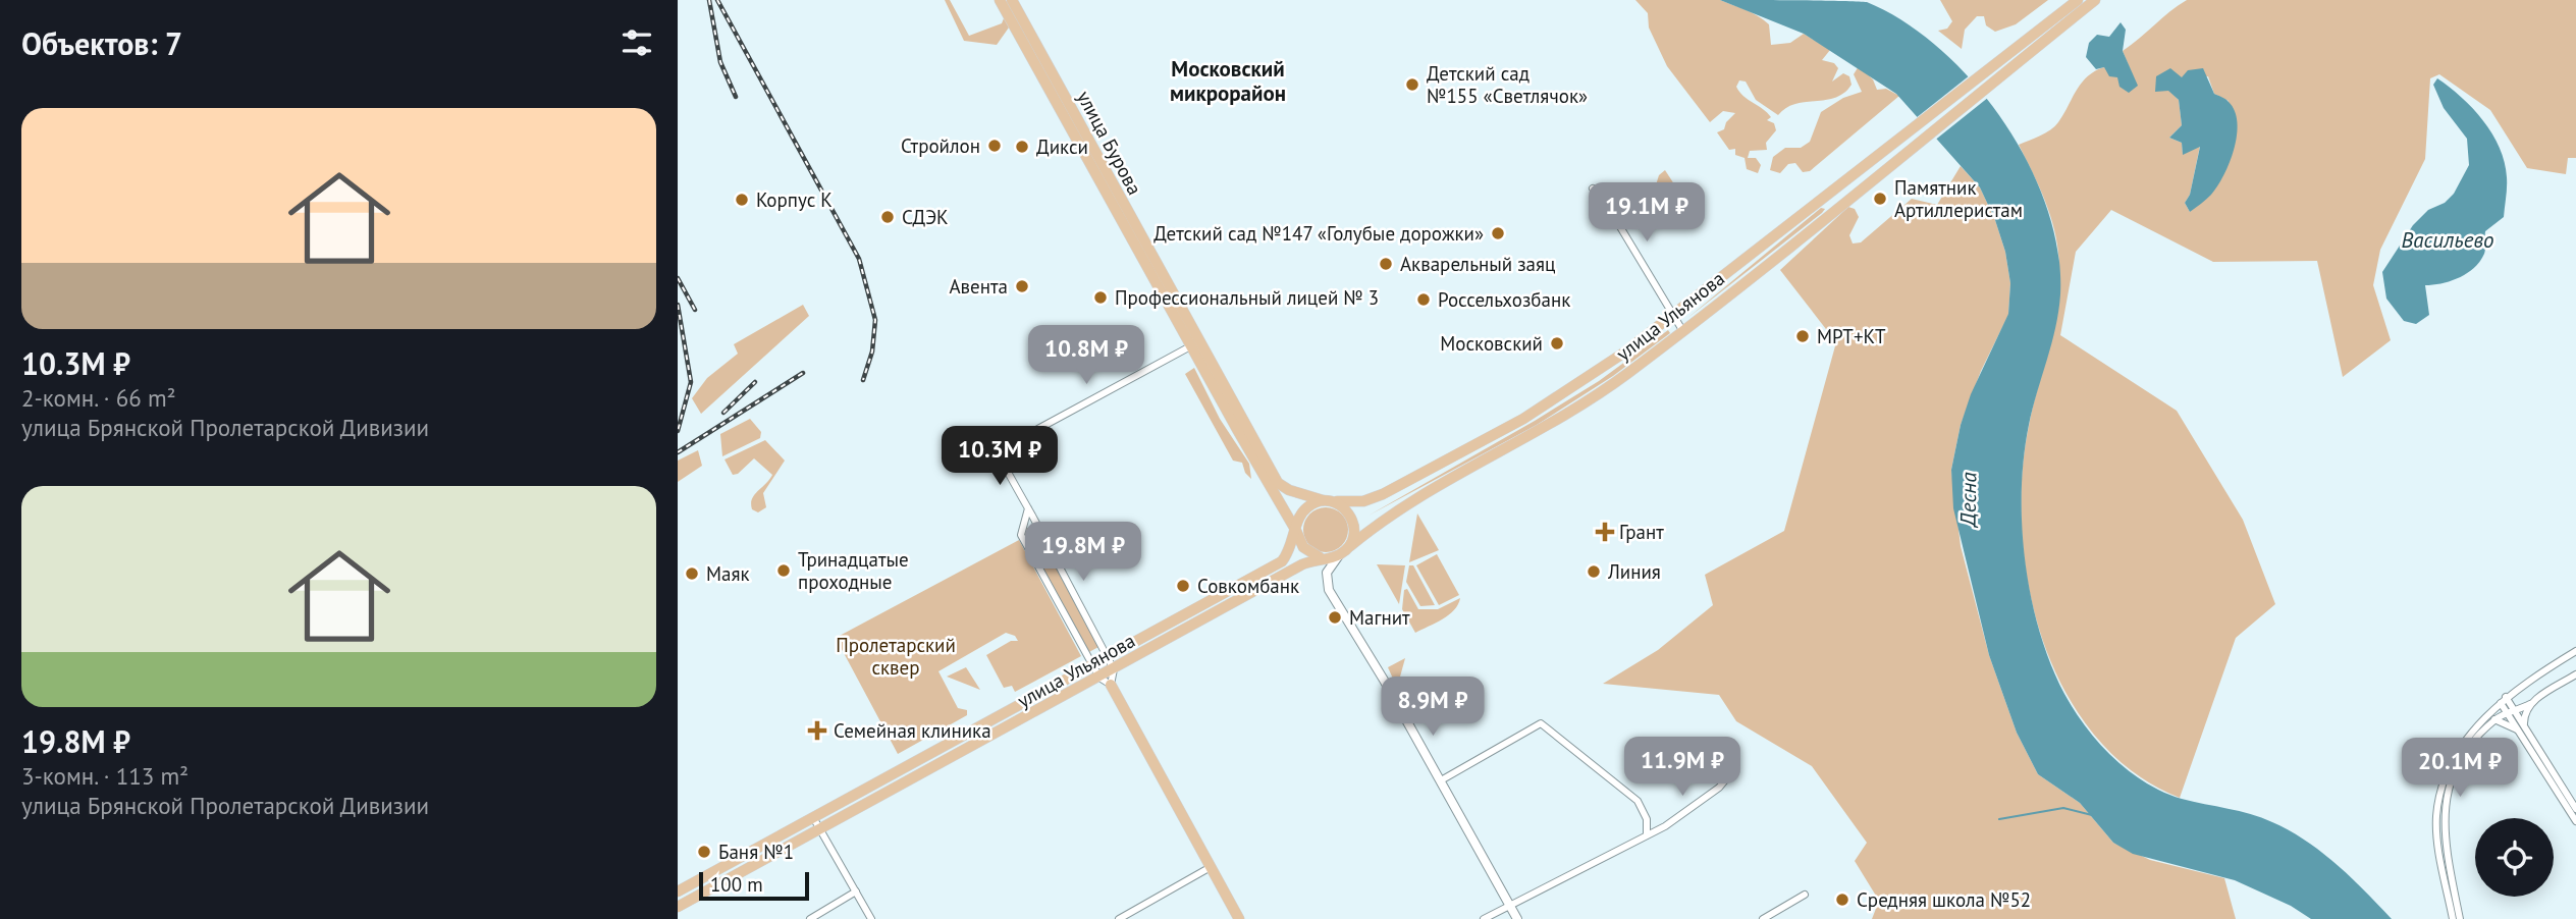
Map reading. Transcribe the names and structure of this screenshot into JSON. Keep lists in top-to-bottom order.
{
  "streets": {
    "main road": ["улица Бурова", "улица Ульянова"]
  },
  "crossings": [
    ["улица Бурова", "улица Ульянова"]
  ],
  "districts": ["Московский микрорайон"],
  "water": ["Васильево", "Десна"],
  "parks": ["Пролетарский сквер"],
  "places": {
    "other": [
      "Детский сад №155 «Светлячок»",
      "Стройлон",
      "Дикси",
      "Памятник Артиллеристам",
      "Корпус К",
      "СДЭК",
      "Детский сад №147 «Голубые дорожки»",
      "Акварельный заяц",
      "Авента",
      "Профессиональный лицей № 3",
      "Россельхозбанк",
      "МРТ+КТ",
      "Московский",
      "Тринадцатые проходные",
      "Линия",
      "Маяк",
      "Совкомбанк",
      "Магнит",
      "Баня №1",
      "Средняя школа №52"
    ],
    "health": ["Грант", "Семейная клиника"]
  },
  "scale_bar": "100 m",
  "page": {
    "heading": "Объектов: 7",
    "list": [
      {
        "name": "10.3M ₽",
        "note": "2-комн. · 66 m² · улица Брянской Пролетарской Дивизии"
      },
      {
        "name": "19.8M ₽",
        "note": "3-комн. · 113 m² · улица Брянской Пролетарской Дивизии"
      }
    ],
    "price": [
      "19.1M ₽",
      "10.8M ₽",
      "10.3M ₽",
      "19.8M ₽",
      "8.9M ₽",
      "11.9M ₽",
      "20.1M ₽"
    ],
    "scale": "100 m"
  }
}
